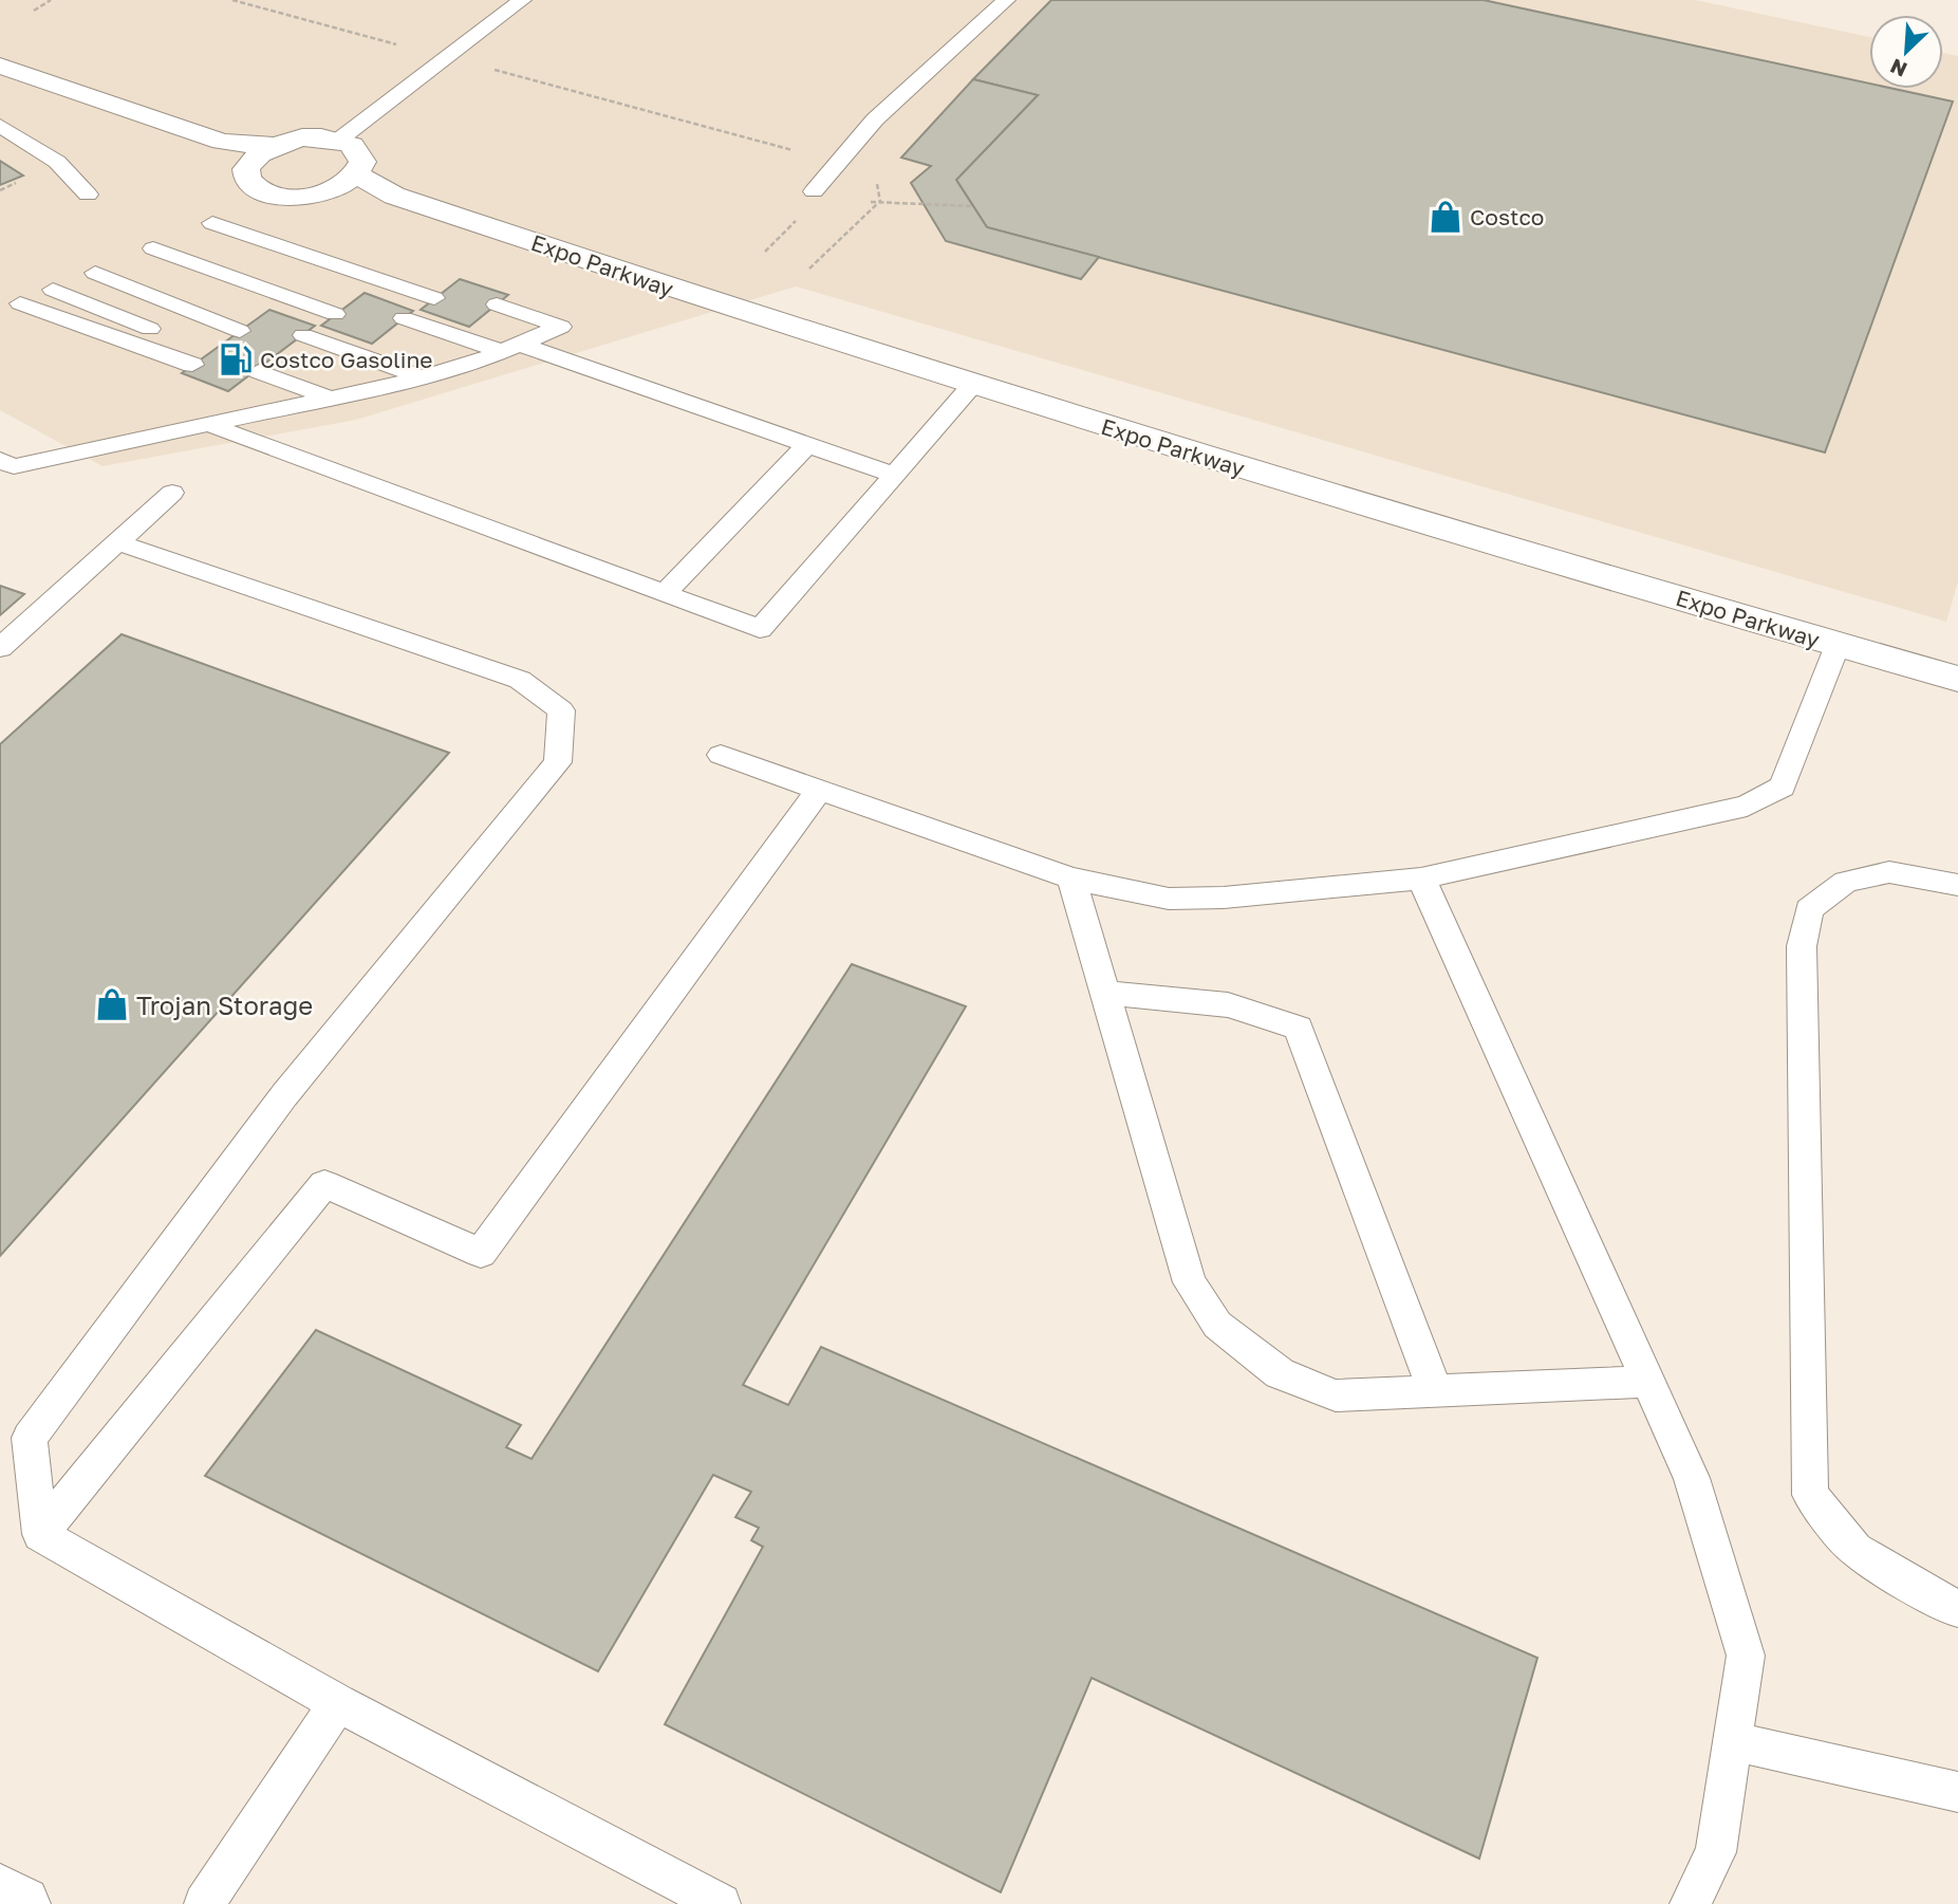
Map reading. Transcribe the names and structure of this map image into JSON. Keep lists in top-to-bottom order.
{
  "streets": {
    "street": ["Expo Parkway"]
  },
  "places": {
    "shop": ["Costco", "Trojan Storage"],
    "fuel station": ["Costco Gasoline"]
  },
  "north": "bottom left"
}
